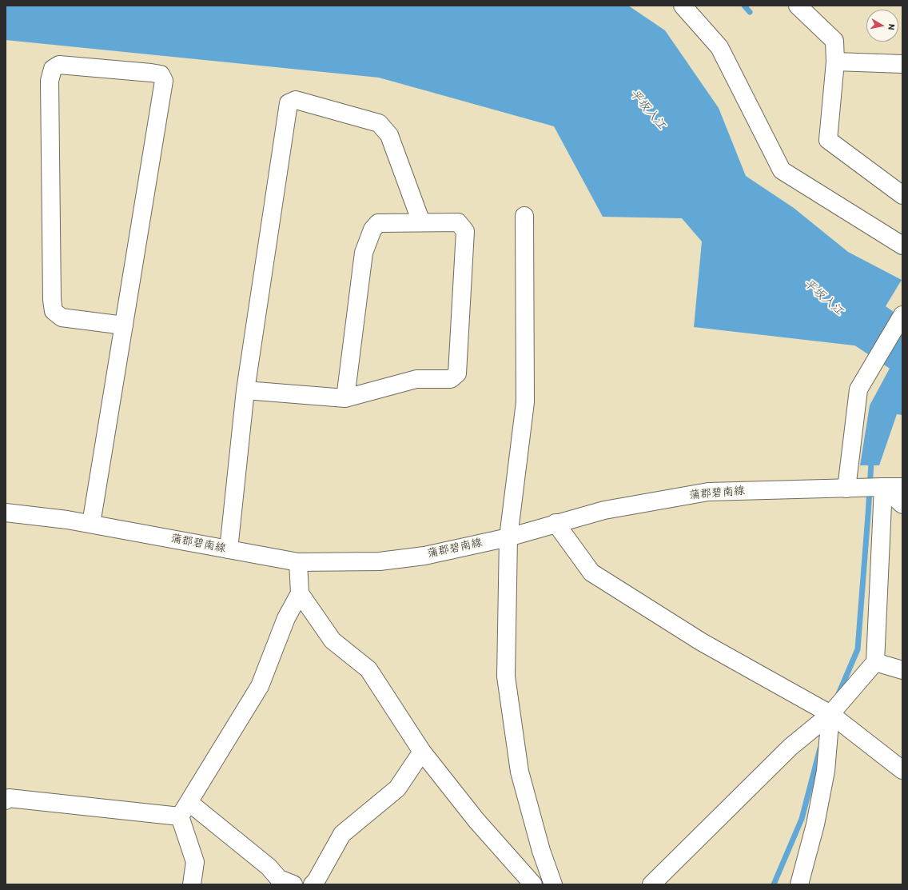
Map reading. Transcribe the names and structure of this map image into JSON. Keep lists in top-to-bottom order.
{
  "streets": {
    "street": ["蒲郡碧南線"]
  },
  "water": ["平坂入江"],
  "north": "right"
}
